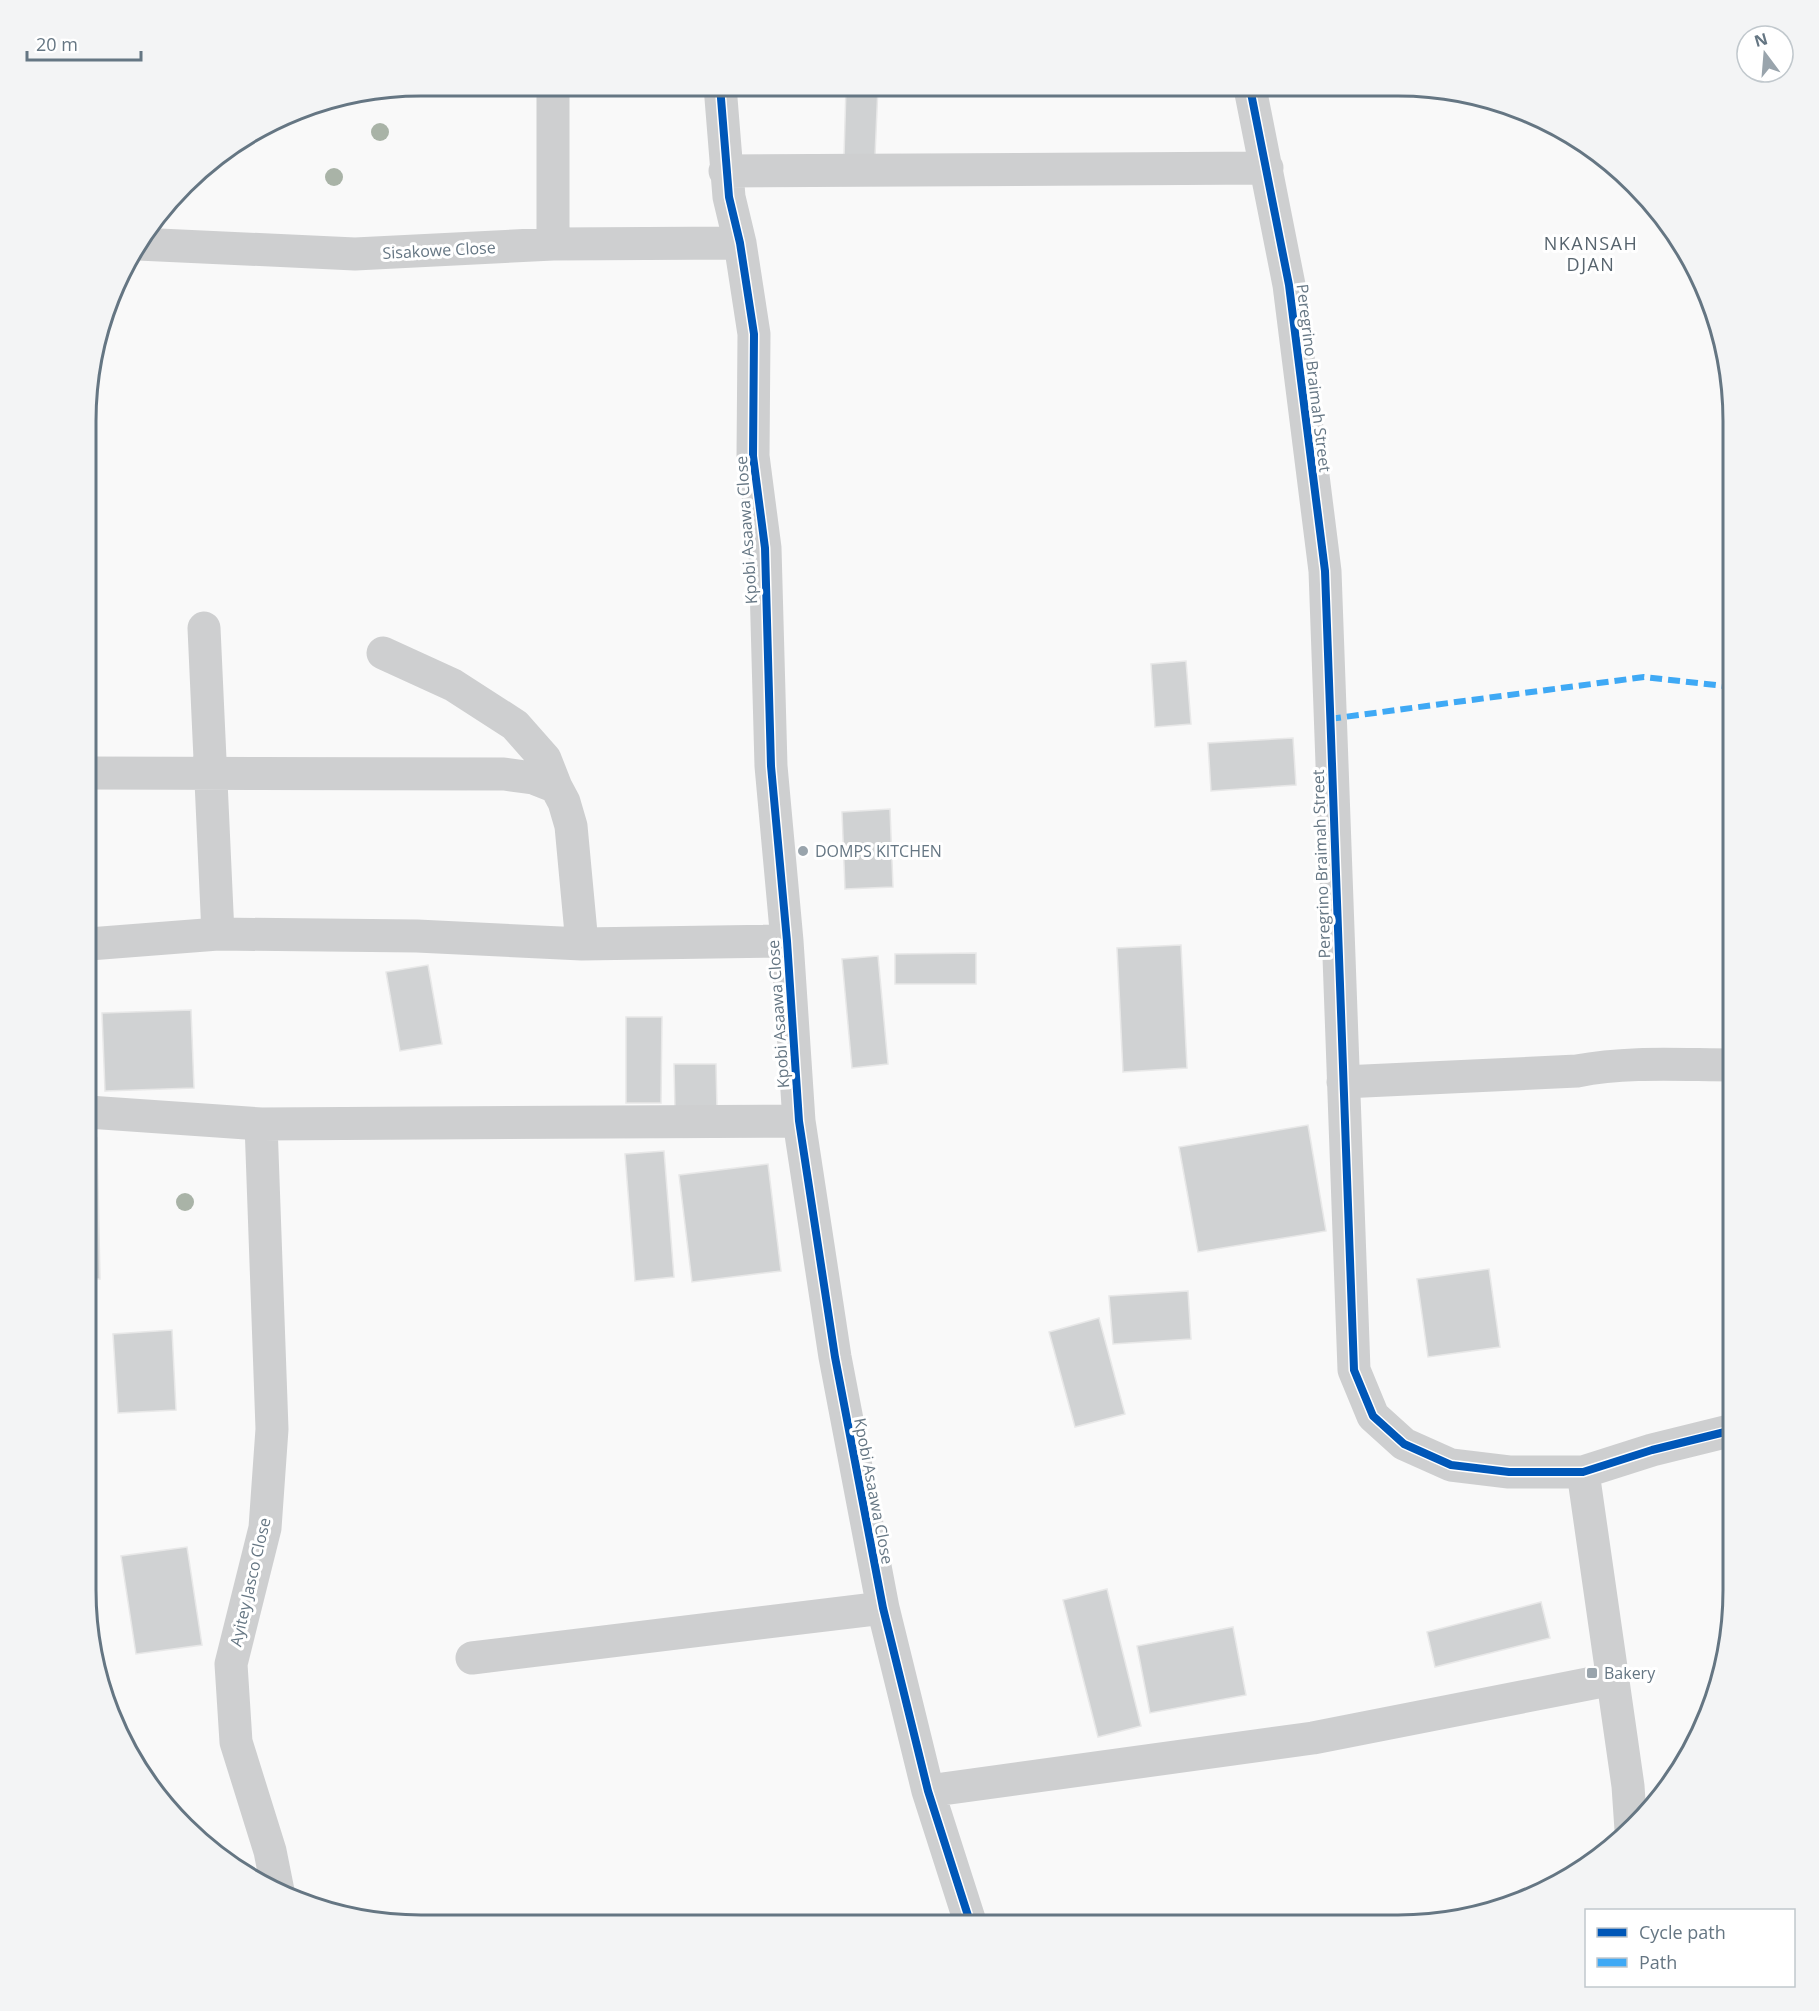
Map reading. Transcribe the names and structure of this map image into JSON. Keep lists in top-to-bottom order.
{
  "streets": {
    "street": [
      "Sisakowe Close",
      "Peregrino Braimah Street",
      "Kpobi Asaawa Close",
      "Ayitey Jasco Close"
    ]
  },
  "crossings": [
    ["Sisakowe Close", "Kpobi Asaawa Close"]
  ],
  "districts": ["NKANSAH DJAN"],
  "places": {
    "other": ["DOMPS KITCHEN"],
    "transit": ["Bakery"]
  },
  "legend": ["Cycle path", "Path"],
  "scale_bar": "20 m",
  "north": "top"
}
